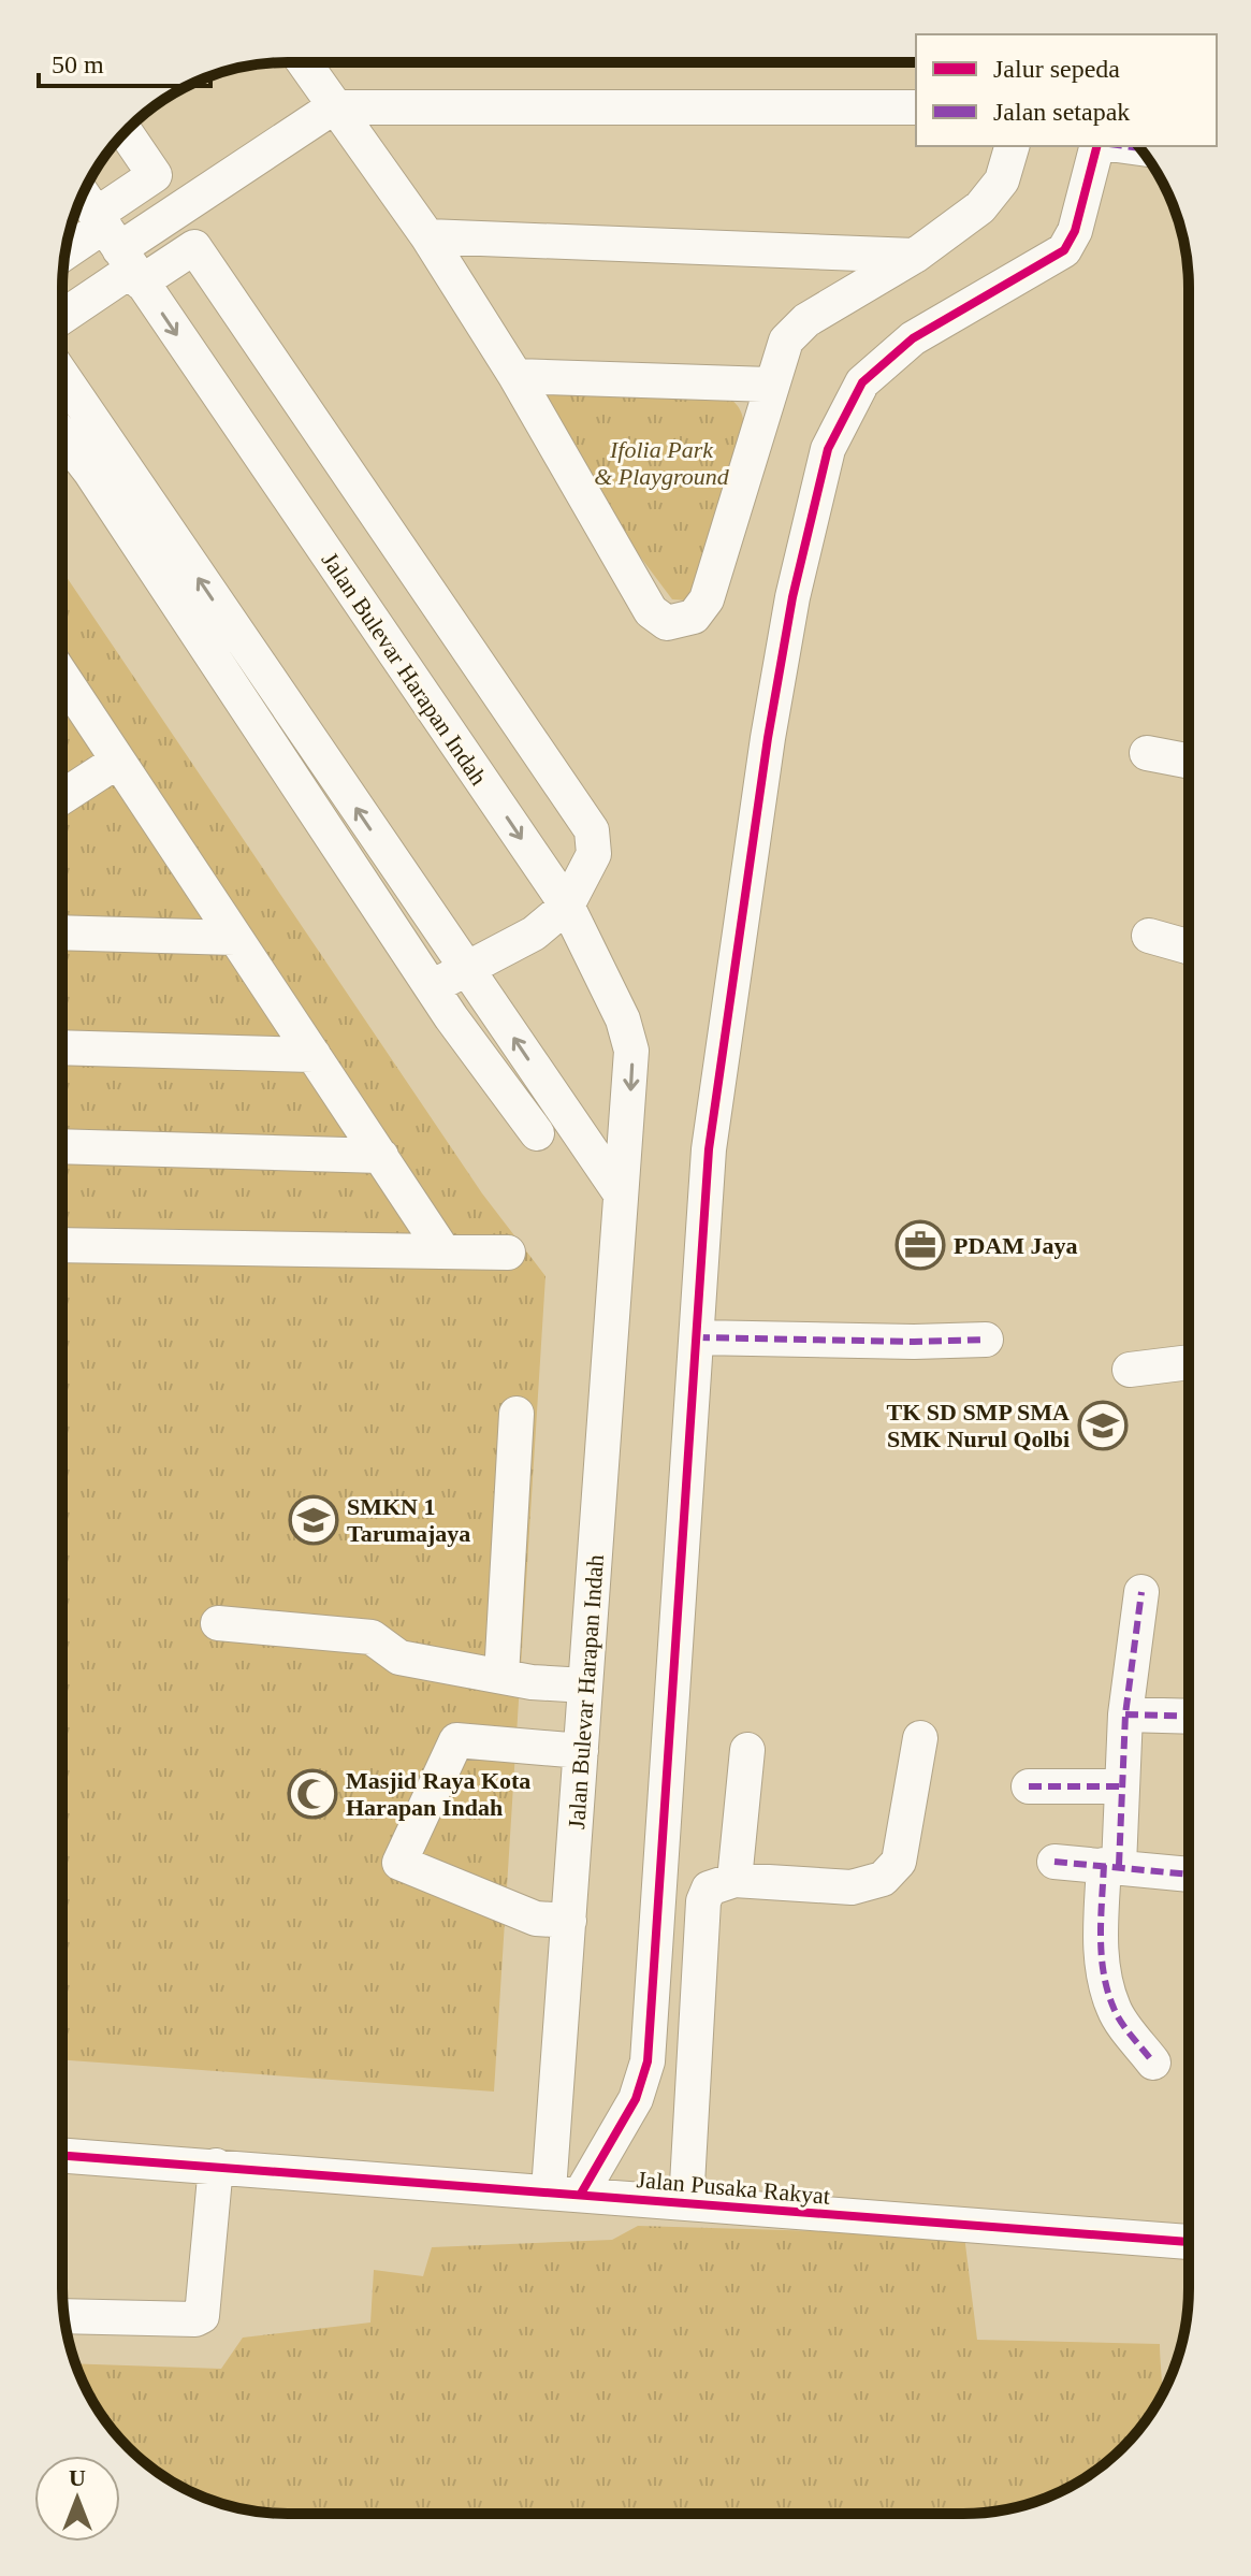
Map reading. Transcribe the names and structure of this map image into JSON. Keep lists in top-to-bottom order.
{
  "streets": {
    "street": ["Jalan Bulevar Harapan Indah", "Jalan Pusaka Rakyat"]
  },
  "crossings": [
    ["Jalan Bulevar Harapan Indah", "Jalan Pusaka Rakyat"]
  ],
  "parks": ["Ifolia Park & Playground"],
  "places": {
    "office": ["PDAM Jaya"],
    "school or university": ["TK SD SMP SMA SMK Nurul Qolbi", "SMKN 1 Tarumajaya"],
    "mosque": ["Masjid Raya Kota Harapan Indah"]
  },
  "legend": ["Jalur sepeda", "Jalan setapak"],
  "scale_bar": "50 m",
  "north": "top"
}
